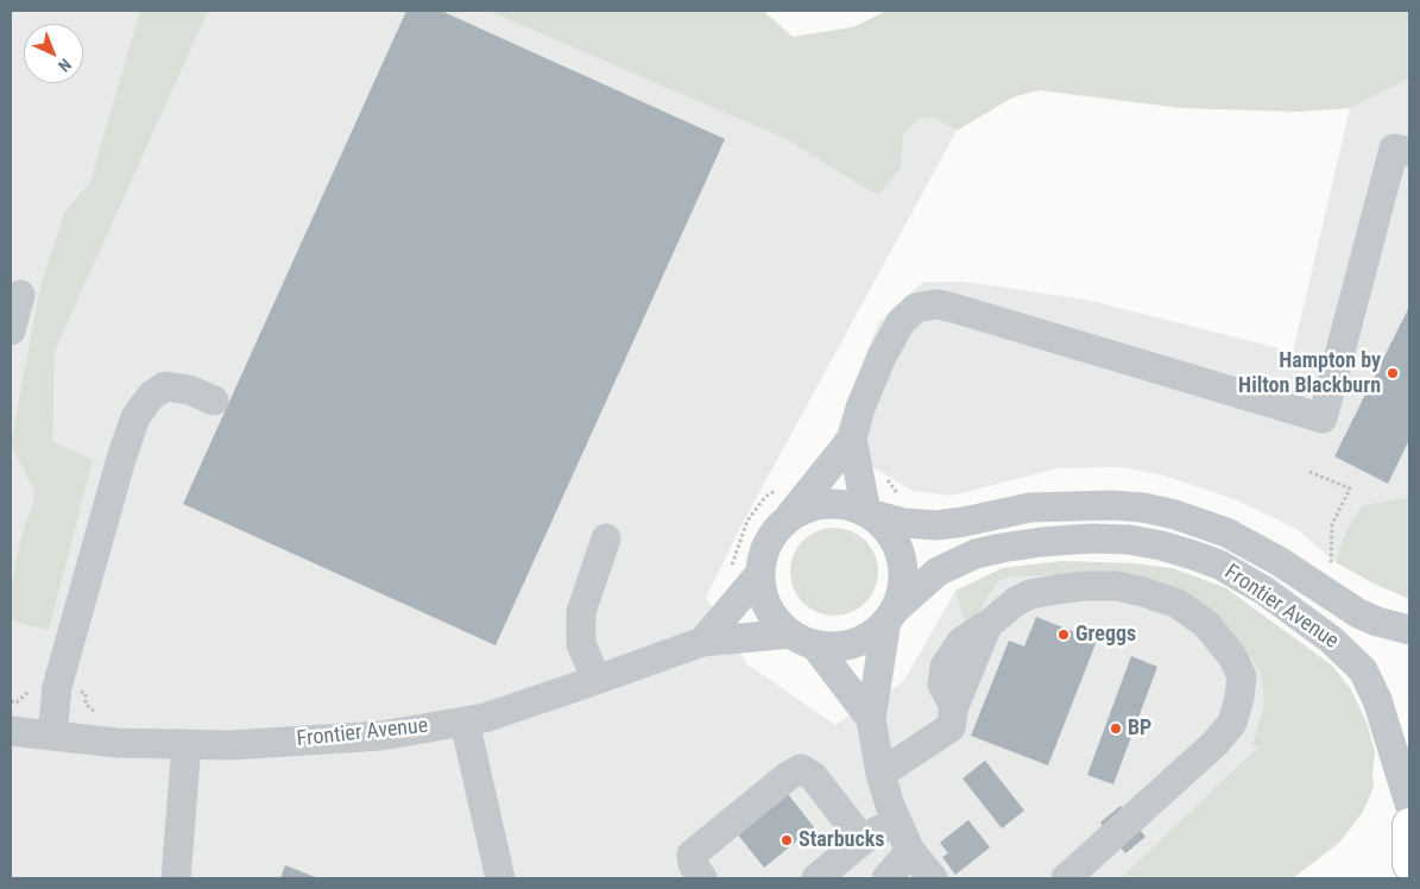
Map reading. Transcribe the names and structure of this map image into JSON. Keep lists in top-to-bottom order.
{
  "streets": {
    "street": ["Frontier Avenue"]
  },
  "places": [
    "Hampton by Hilton Blackburn",
    "Greggs",
    "BP",
    "Starbucks"
  ],
  "north": "bottom right"
}
